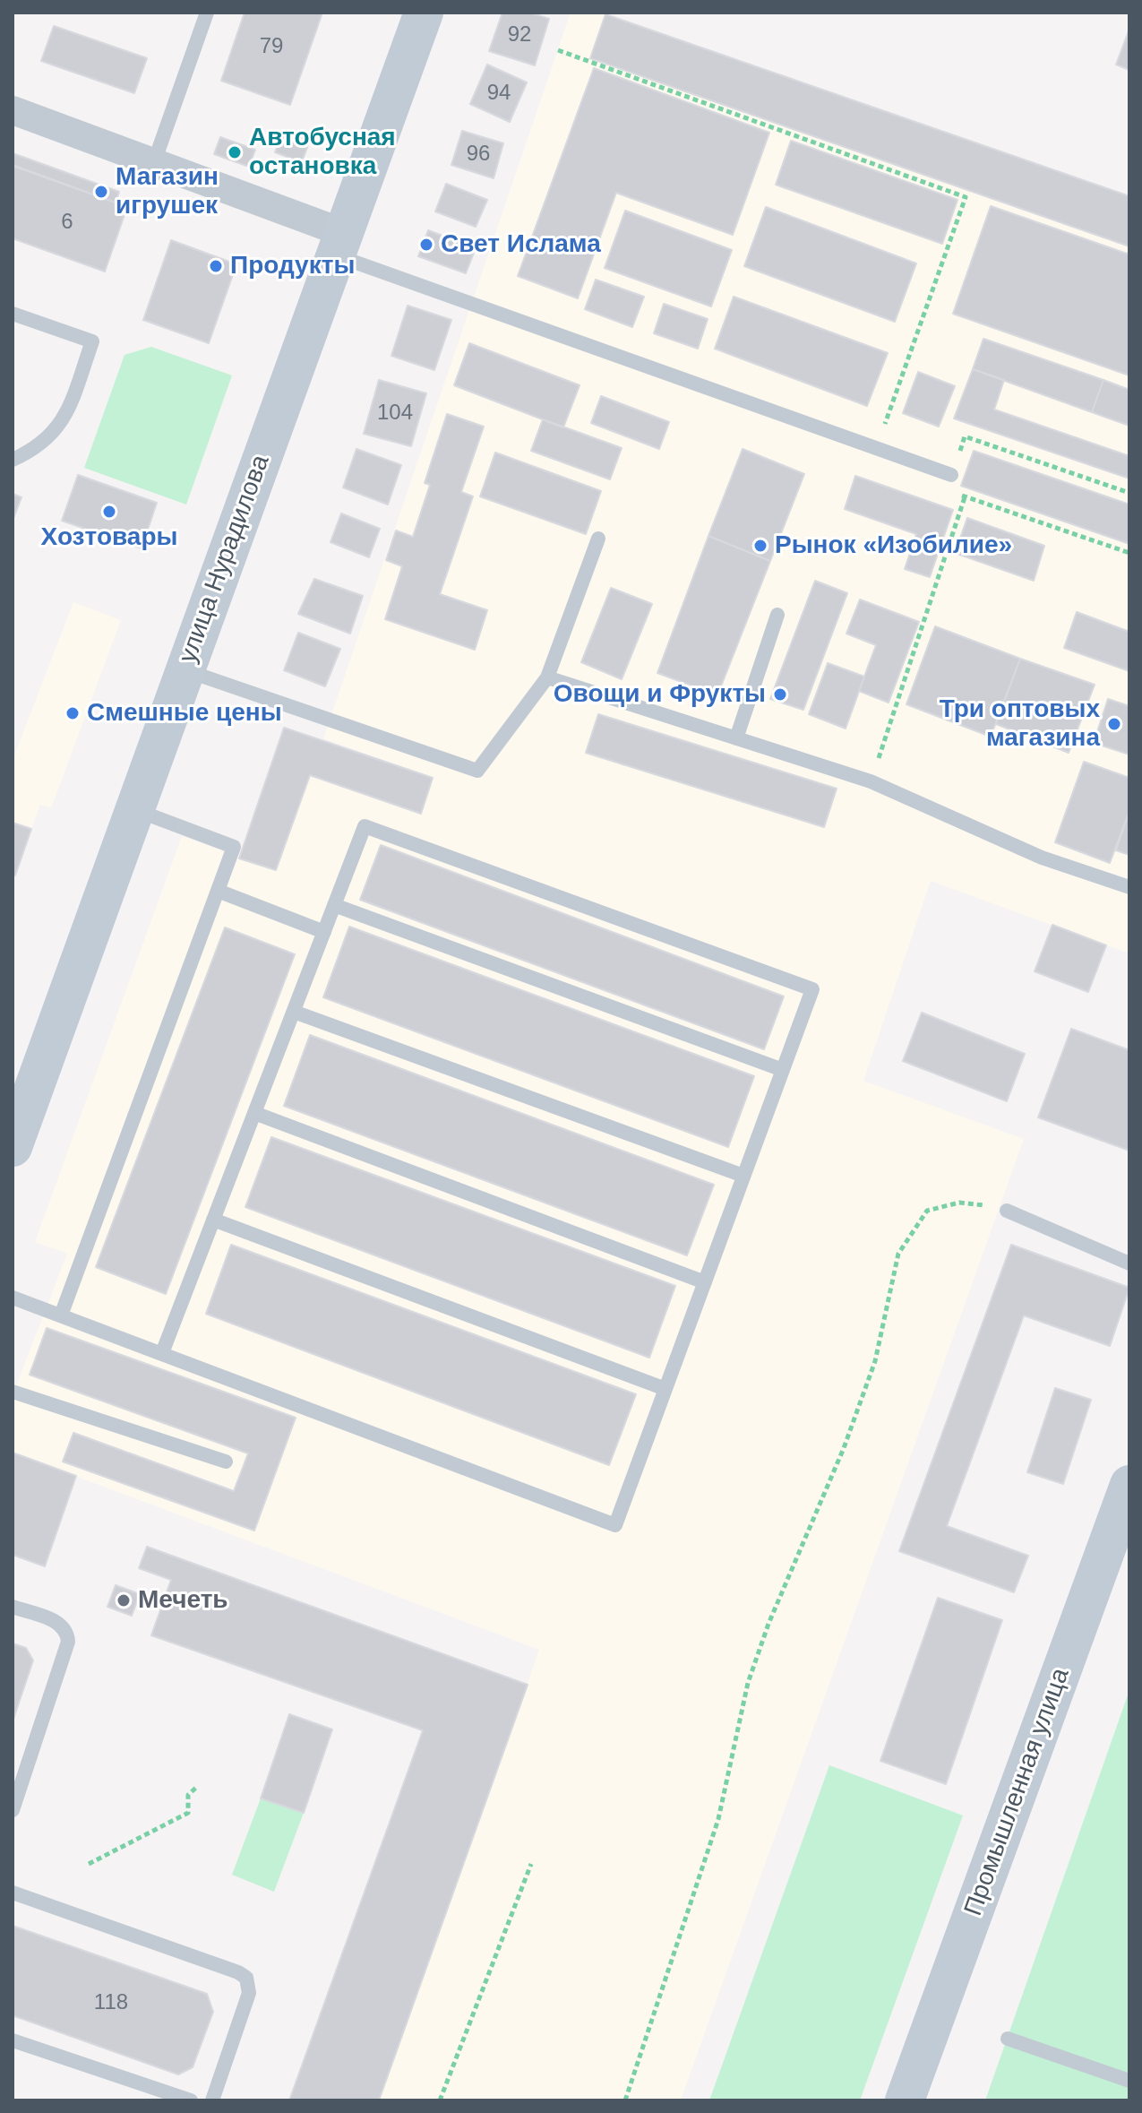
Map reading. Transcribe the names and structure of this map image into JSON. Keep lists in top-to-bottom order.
{
  "streets": {
    "street": ["улица Нурадилова", "Промышленная улица"]
  },
  "places": [
    "Автобусная остановка",
    "Магазин игрушек",
    "Свет Ислама",
    "Продукты",
    "Хозтовары",
    "Рынок «Изобилие»",
    "Овощи и Фрукты",
    "Смешные цены",
    "Три оптовых магазина",
    "Мечеть"
  ],
  "house_numbers": [
    "92",
    "79",
    "94",
    "96",
    "6",
    "104",
    "118"
  ]
}
